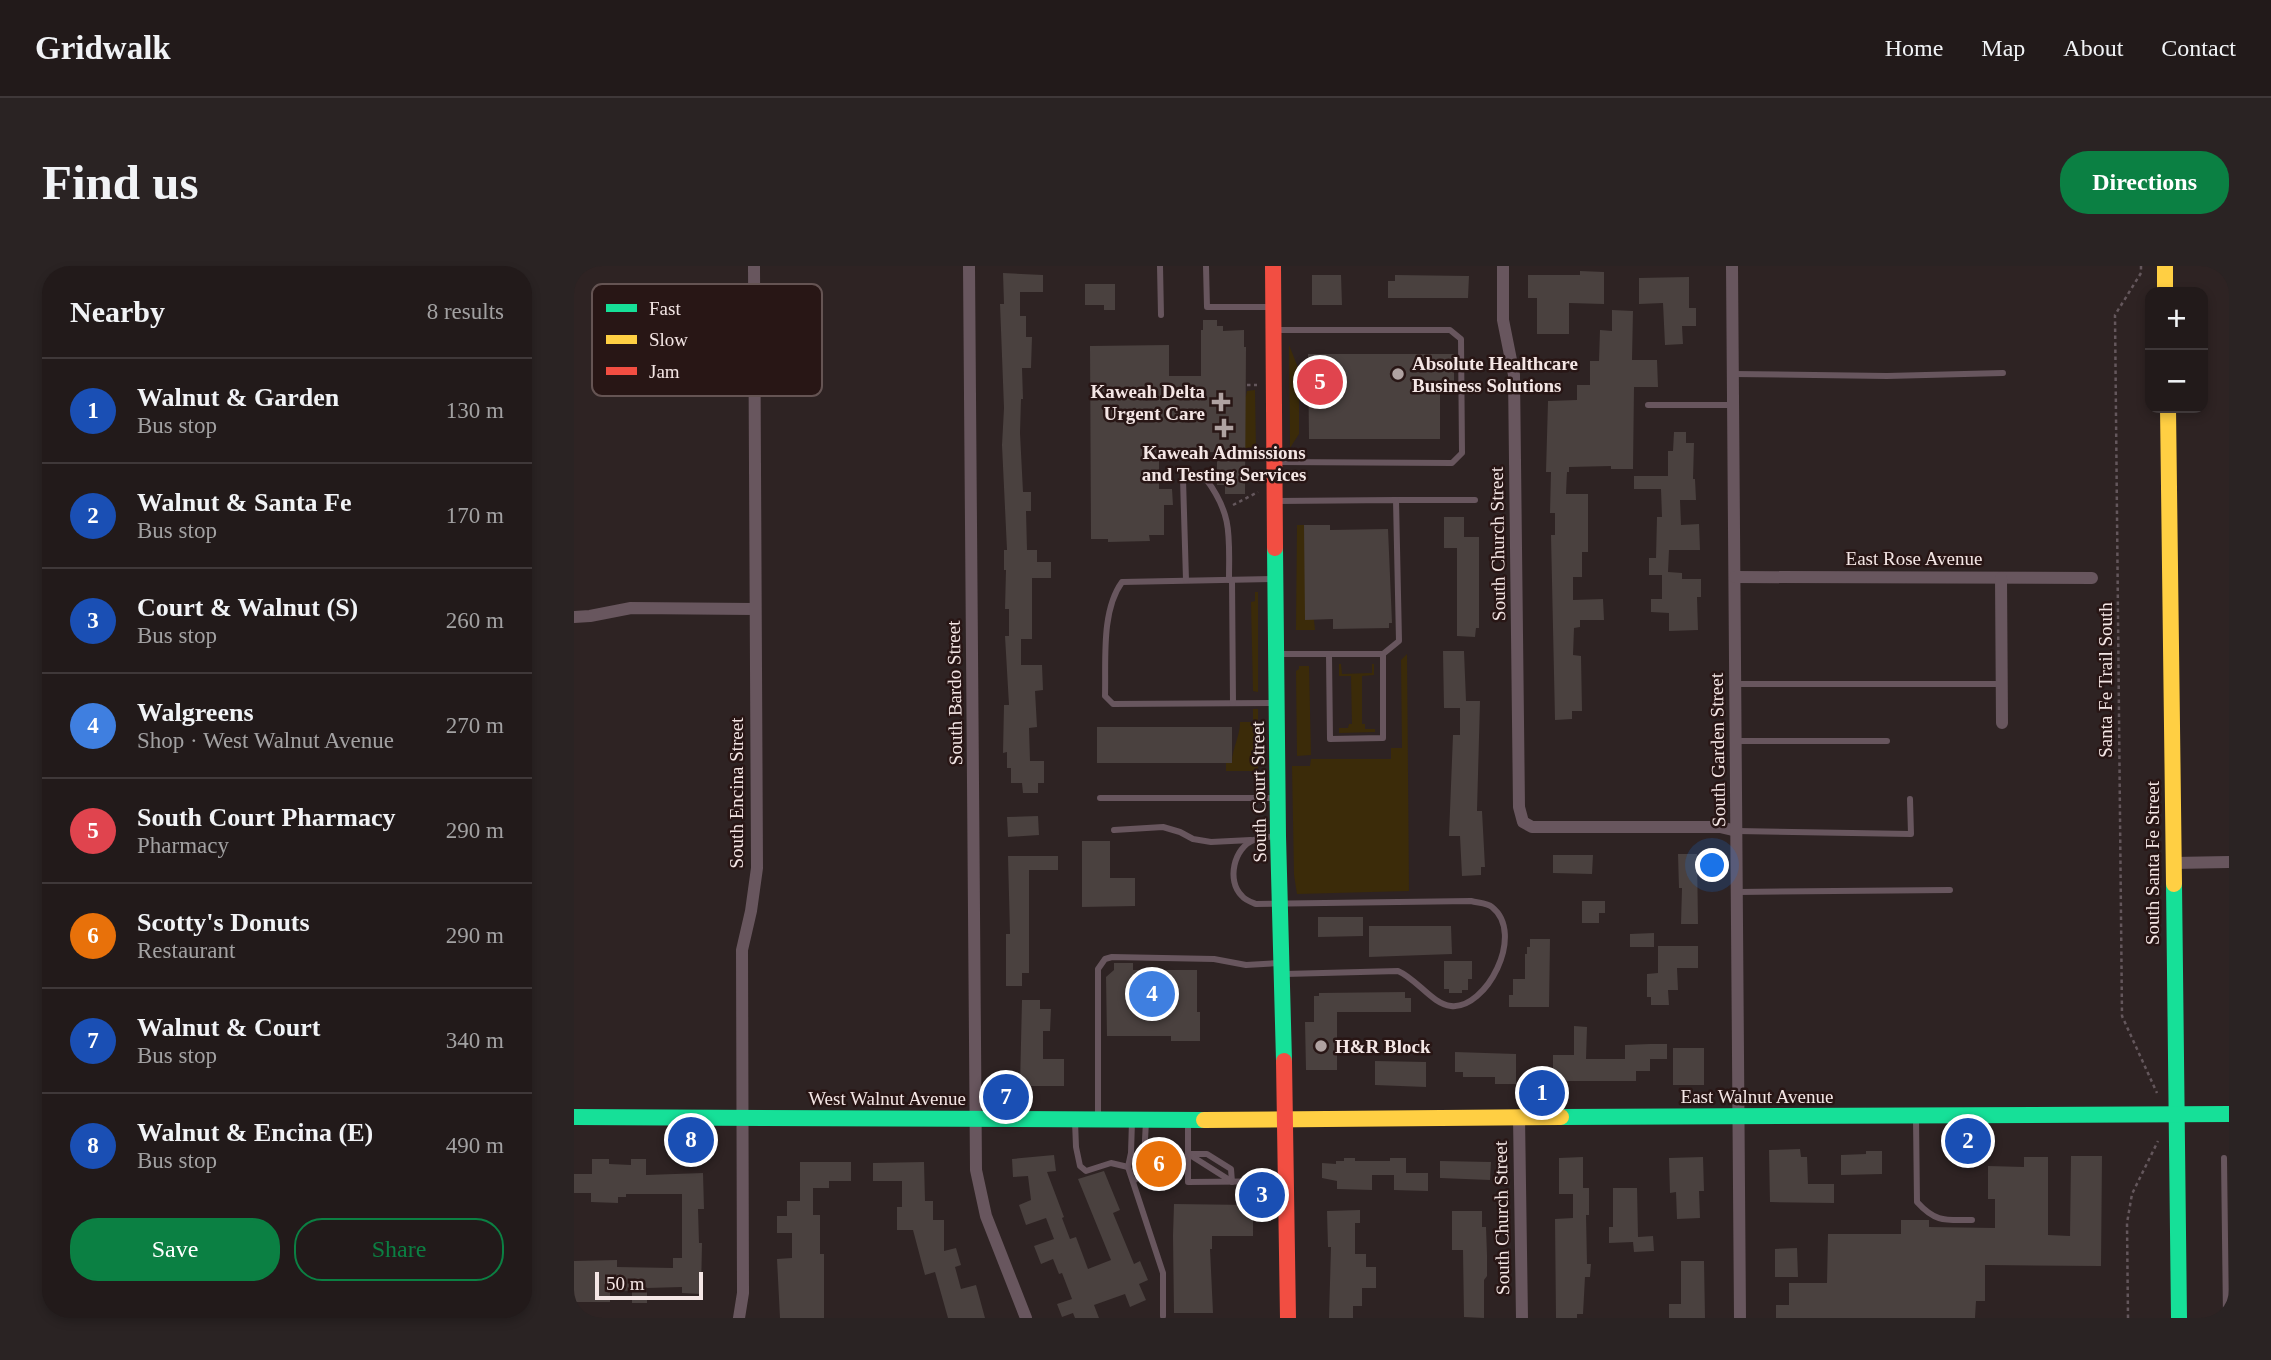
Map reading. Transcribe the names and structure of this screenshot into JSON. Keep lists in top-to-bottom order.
{
  "streets": {
    "street": [
      "South Church Street",
      "East Rose Avenue",
      "South Bardo Street",
      "South Garden Street",
      "South Court Street",
      "South Encina Street",
      "South Santa Fe Street",
      "East Walnut Avenue",
      "West Walnut Avenue"
    ],
    "path": ["Santa Fe Trail South"]
  },
  "crossings": [
    ["South Church Street", "South Garden Street"],
    ["South Church Street", "East Walnut Avenue"],
    ["East Rose Avenue", "South Garden Street"],
    ["South Bardo Street", "West Walnut Avenue"],
    ["South Garden Street", "East Walnut Avenue"],
    ["South Court Street", "East Walnut Avenue"],
    ["South Court Street", "West Walnut Avenue"],
    ["South Encina Street", "West Walnut Avenue"],
    ["South Santa Fe Street", "East Walnut Avenue"],
    ["East Walnut Avenue", "West Walnut Avenue"]
  ],
  "places": {
    "other": ["Absolute Healthcare Business Solutions", "H&R Block"],
    "health": ["Kaweah Delta Urgent Care", "Kaweah Admissions and Testing Services"]
  },
  "legend": ["Fast", "Slow", "Jam"],
  "scale_bar": "50 m",
  "page": {
    "header": "Gridwalk",
    "nav": [
      "Home",
      "Map",
      "About",
      "Contact"
    ],
    "buttons": [
      "Directions",
      ["Save", "Share"]
    ],
    "title": "Find us",
    "heading": ["Nearby", "8 results"],
    "map_buttons": ["+", "−"],
    "pins": [
      "5",
      "4",
      "1",
      "7",
      "8",
      "2",
      "6",
      "3"
    ],
    "list": [
      {
        "mark": "1",
        "name": "Walnut & Garden",
        "note": "Bus stop",
        "value": "130 m"
      },
      {
        "mark": "2",
        "name": "Walnut & Santa Fe",
        "note": "Bus stop",
        "value": "170 m"
      },
      {
        "mark": "3",
        "name": "Court & Walnut (S)",
        "note": "Bus stop",
        "value": "260 m"
      },
      {
        "mark": "4",
        "name": "Walgreens",
        "note": "Shop · West Walnut Avenue",
        "value": "270 m"
      },
      {
        "mark": "5",
        "name": "South Court Pharmacy",
        "note": "Pharmacy",
        "value": "290 m"
      },
      {
        "mark": "6",
        "name": "Scotty's Donuts",
        "note": "Restaurant",
        "value": "290 m"
      },
      {
        "mark": "7",
        "name": "Walnut & Court",
        "note": "Bus stop",
        "value": "340 m"
      },
      {
        "mark": "8",
        "name": "Walnut & Encina (E)",
        "note": "Bus stop",
        "value": "490 m"
      }
    ],
    "scale": "50 m"
  }
}
